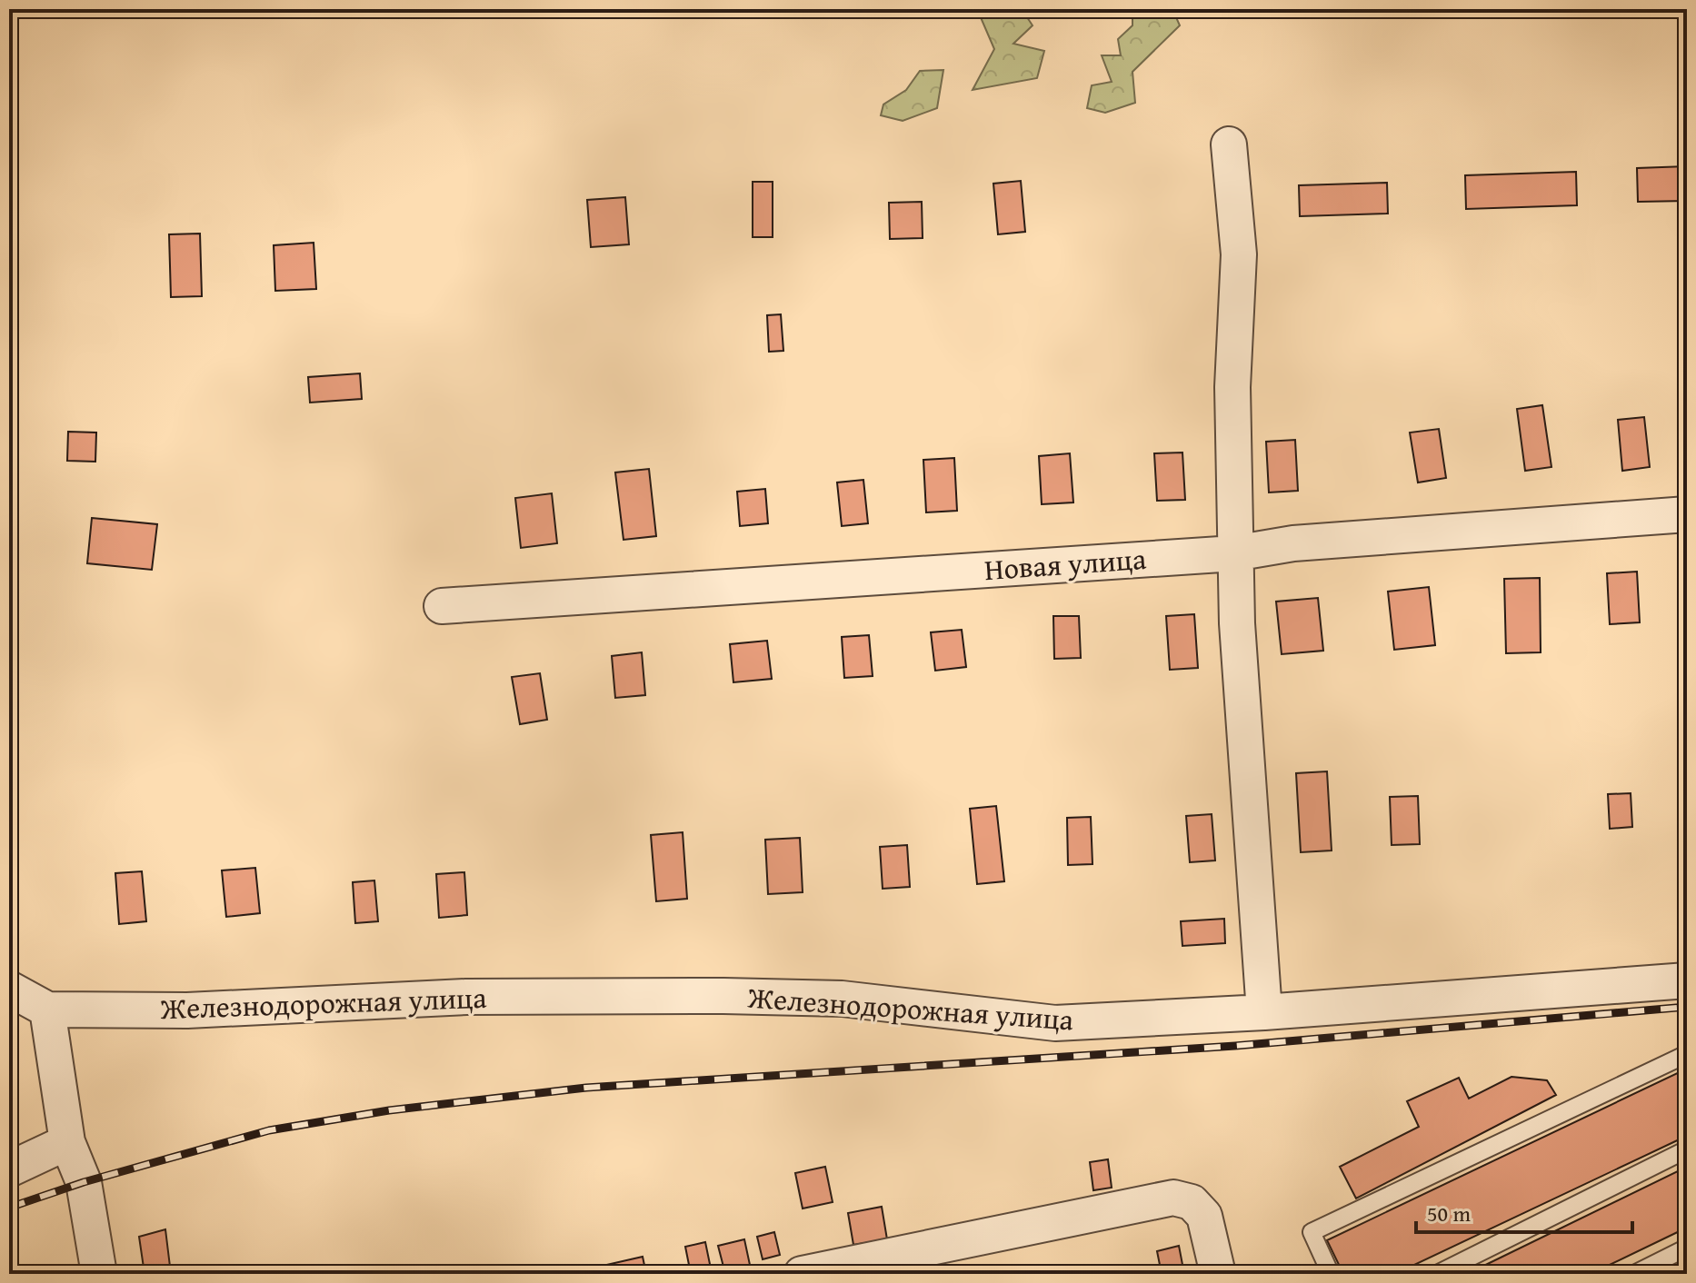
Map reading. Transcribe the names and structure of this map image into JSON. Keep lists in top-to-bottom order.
{
  "streets": {
    "street": ["Новая улица", "Железнодорожная улица"]
  },
  "scale_bar": "50 m"
}
